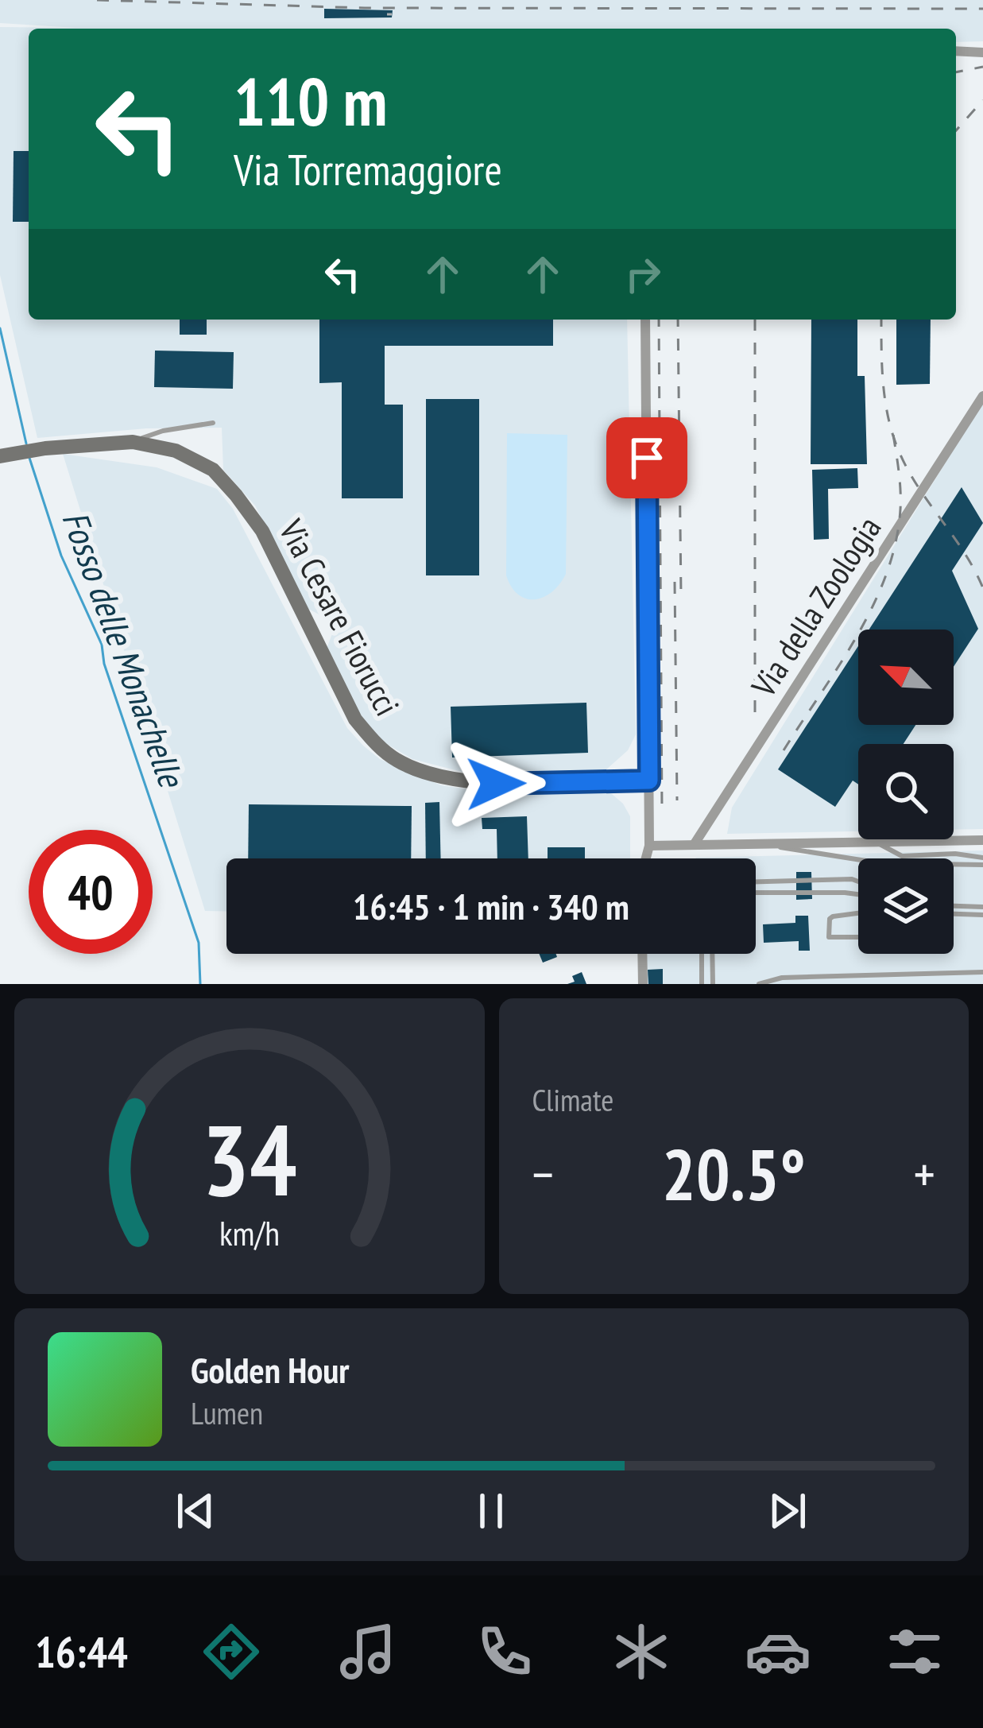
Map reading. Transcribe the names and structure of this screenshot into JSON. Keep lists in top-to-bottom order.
{
  "streets": {
    "street": ["Via della Zoologia", "Via Cesare Fiorucci"]
  },
  "water": ["Fosso delle Monachelle"],
  "north": "top left",
  "page": {
    "turn": ["110 m", "Via Torremaggiore"],
    "limit": "40",
    "trip": "16:45 · 1 min · 340 m",
    "tile": "Climate",
    "heat": ["−", "20.5°", "+"],
    "song": ["Golden Hour", "Lumen"],
    "tabs": "16:44",
    "gauge": ["34", "km/h"]
  }
}
